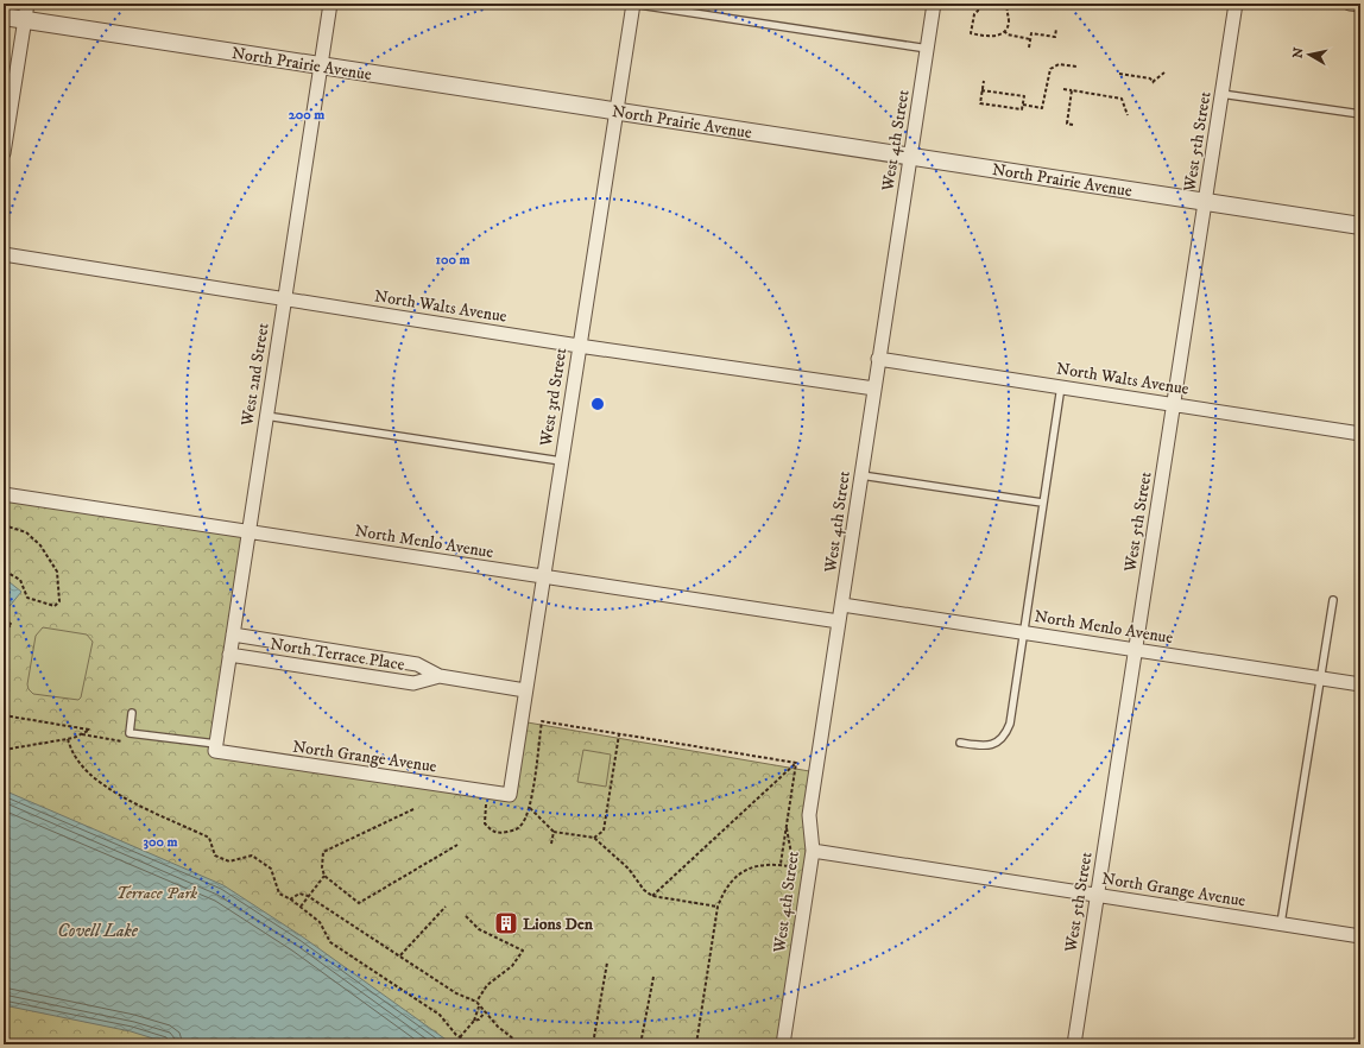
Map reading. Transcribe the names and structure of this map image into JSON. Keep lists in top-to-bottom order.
{
  "streets": {
    "street": [
      "North Prairie Avenue",
      "West 4th Street",
      "West 5th Street",
      "North Walts Avenue",
      "West 2nd Street",
      "West 3rd Street",
      "North Menlo Avenue",
      "North Terrace Place",
      "North Grange Avenue"
    ]
  },
  "crossings": [
    ["North Prairie Avenue", "West 4th Street"],
    ["North Prairie Avenue", "West 5th Street"],
    ["North Prairie Avenue", "West 2nd Street"],
    ["North Prairie Avenue", "West 3rd Street"],
    ["West 4th Street", "North Walts Avenue"],
    ["West 4th Street", "North Menlo Avenue"],
    ["West 4th Street", "North Grange Avenue"],
    ["West 5th Street", "North Walts Avenue"],
    ["West 5th Street", "North Menlo Avenue"],
    ["West 5th Street", "North Grange Avenue"],
    ["North Walts Avenue", "West 2nd Street"],
    ["North Walts Avenue", "West 3rd Street"],
    ["West 2nd Street", "North Menlo Avenue"],
    ["West 2nd Street", "North Terrace Place"],
    ["West 2nd Street", "North Grange Avenue"],
    ["West 3rd Street", "North Menlo Avenue"],
    ["West 3rd Street", "North Terrace Place"],
    ["West 3rd Street", "North Grange Avenue"]
  ],
  "water": ["Covell Lake"],
  "parks": ["Terrace Park"],
  "places": {
    "building": ["Lions Den"]
  },
  "north": "left",
  "rings": ["200 m", "100 m", "300 m"]
}
